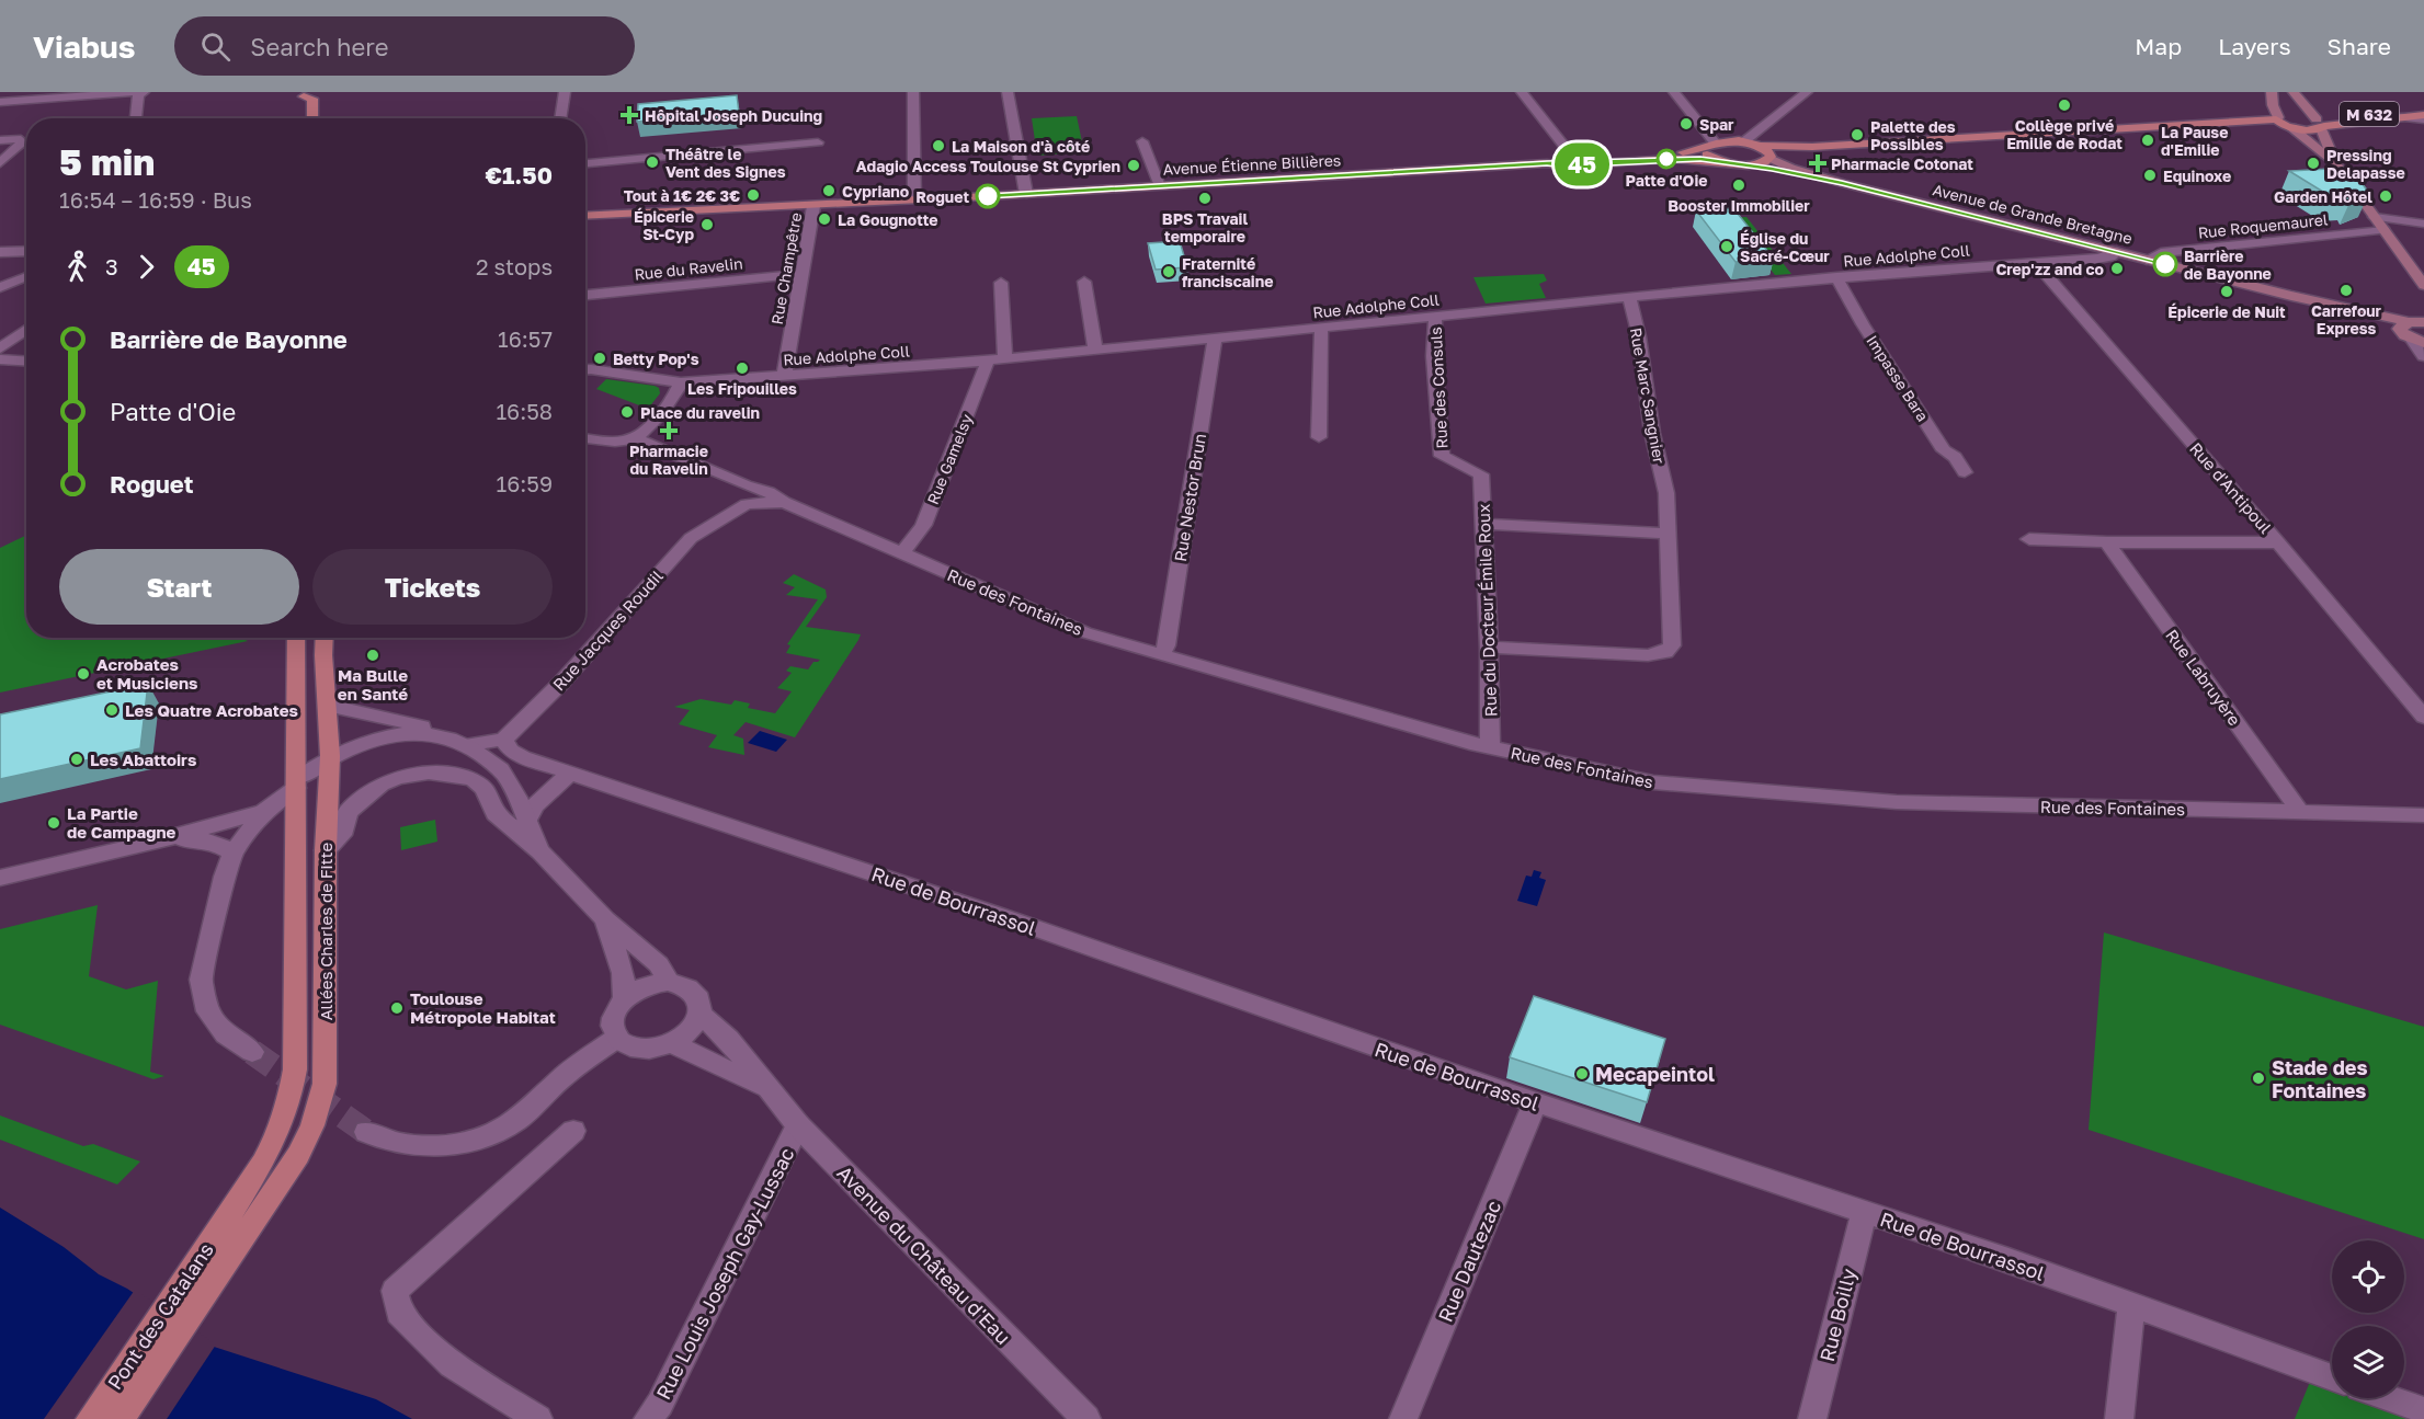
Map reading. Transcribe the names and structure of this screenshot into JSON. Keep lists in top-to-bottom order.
{
  "streets": {
    "main road": [
      "M 632",
      "Avenue Étienne Billières",
      "Avenue de Grande Bretagne",
      "Allées Charles de Fitte",
      "Pont des Catalans"
    ],
    "street": [
      "Rue Roquemaurel",
      "Rue Adolphe Coll",
      "Rue du Ravelin",
      "Rue Champêtre",
      "Impasse Bara",
      "Rue des Consuls",
      "Rue Marc Sangnier",
      "Rue Gamelsy",
      "Rue d'Antipoul",
      "Rue Nestor Brun",
      "Rue des Fontaines",
      "Rue du Docteur Émile Roux",
      "Rue Jacques Roudil",
      "Rue Labruyère",
      "Rue de Bourrassol",
      "Avenue du Château d'Eau",
      "Rue Dautezac",
      "Rue Louis Joseph Gay-Lussac",
      "Rue Boilly"
    ]
  },
  "crossings": [
    ["Avenue Étienne Billières", "Avenue de Grande Bretagne"],
    ["Avenue Étienne Billières", "Rue Champêtre"],
    ["Avenue de Grande Bretagne", "Rue Roquemaurel"],
    ["Avenue de Grande Bretagne", "Rue Adolphe Coll"],
    ["Rue Adolphe Coll", "Rue Champêtre"],
    ["Rue Adolphe Coll", "Impasse Bara"],
    ["Rue Adolphe Coll", "Rue des Consuls"],
    ["Rue Adolphe Coll", "Rue Marc Sangnier"],
    ["Rue Adolphe Coll", "Rue Gamelsy"],
    ["Rue Adolphe Coll", "Rue d'Antipoul"],
    ["Rue Adolphe Coll", "Rue Nestor Brun"],
    ["Rue du Ravelin", "Rue Champêtre"],
    ["Rue des Consuls", "Rue du Docteur Émile Roux"],
    ["Rue Marc Sangnier", "Rue du Docteur Émile Roux"],
    ["Rue Gamelsy", "Rue des Fontaines"],
    ["Rue Nestor Brun", "Rue des Fontaines"],
    ["Rue des Fontaines", "Rue du Docteur Émile Roux"],
    ["Rue des Fontaines", "Rue Jacques Roudil"],
    ["Rue des Fontaines", "Rue Labruyère"],
    ["Rue Jacques Roudil", "Rue de Bourrassol"],
    ["Rue de Bourrassol", "Rue Dautezac"],
    ["Rue de Bourrassol", "Rue Boilly"],
    ["Allées Charles de Fitte", "Pont des Catalans"],
    ["Avenue du Château d'Eau", "Rue Louis Joseph Gay-Lussac"]
  ],
  "places": {
    "other": [
      "Collège privé Emilie de Rodat",
      "Spar",
      "Palette des Possibles",
      "La Pause d'Emilie",
      "La Maison d'à côté",
      "Patte d'Oie",
      "Théâtre le Vent des Signes",
      "Pressing Delapasse",
      "Adagio Access Toulouse St Cyprien",
      "Equinoxe",
      "Booster Immobilier",
      "Cypriano",
      "Tout à 1€ 2€ 3€",
      "Roguet",
      "Garden Hôtel",
      "BPS Travail temporaire",
      "La Gougnotte",
      "Épicerie St-Cyp",
      "Église du Sacré-Cœur",
      "Barrière de Bayonne",
      "Crep'zz and co",
      "Fraternité franciscaine",
      "Carrefour Express",
      "Épicerie de Nuit",
      "Betty Pop's",
      "Les Fripouilles",
      "Place du ravelin",
      "Ma Bulle en Santé",
      "Acrobates et Musiciens",
      "Les Quatre Acrobates",
      "Les Abattoirs",
      "La Partie de Campagne",
      "Toulouse Métropole Habitat",
      "Mecapeintol",
      "Stade des Fontaines"
    ],
    "health": ["Hôpital Joseph Ducuing", "Pharmacie Cotonat", "Pharmacie du Ravelin"]
  },
  "lines": ["bus line 45"],
  "page": {
    "header": "Viabus",
    "search": "Search here",
    "nav": ["Map", "Layers", "Share"],
    "on_map": "45",
    "heading": ["5 min", "16:54 – 16:59 · Bus", "€1.50"],
    "legs": ["3", "45", "2 stops"],
    "list": [
      {
        "name": "Barrière de Bayonne",
        "value": "16:57"
      },
      {
        "name": "Patte d'Oie",
        "value": "16:58"
      },
      {
        "name": "Roguet",
        "value": "16:59"
      }
    ],
    "buttons": ["Start", "Tickets"]
  }
}
